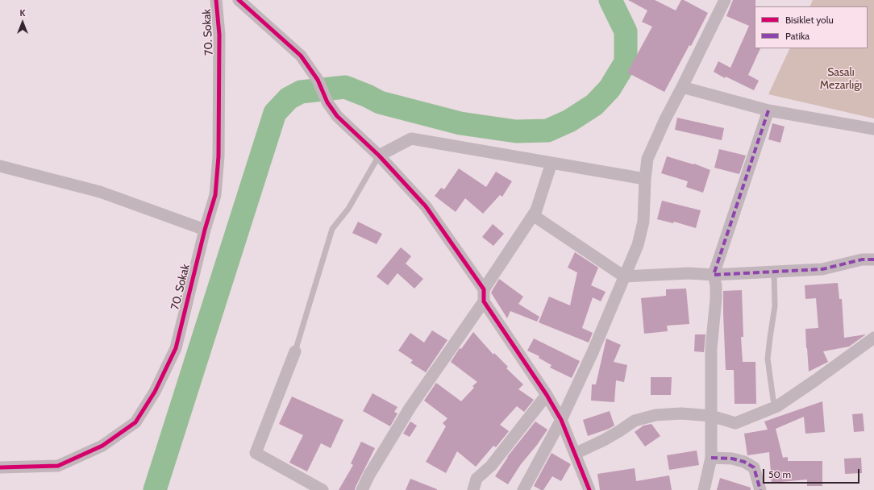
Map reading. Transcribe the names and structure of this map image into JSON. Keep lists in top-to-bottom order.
{
  "streets": {
    "street": ["70. Sokak"]
  },
  "parks": ["Sasalı Mezarlığı"],
  "legend": ["Bisiklet yolu", "Patika"],
  "scale_bar": "50 m",
  "north": "top"
}
